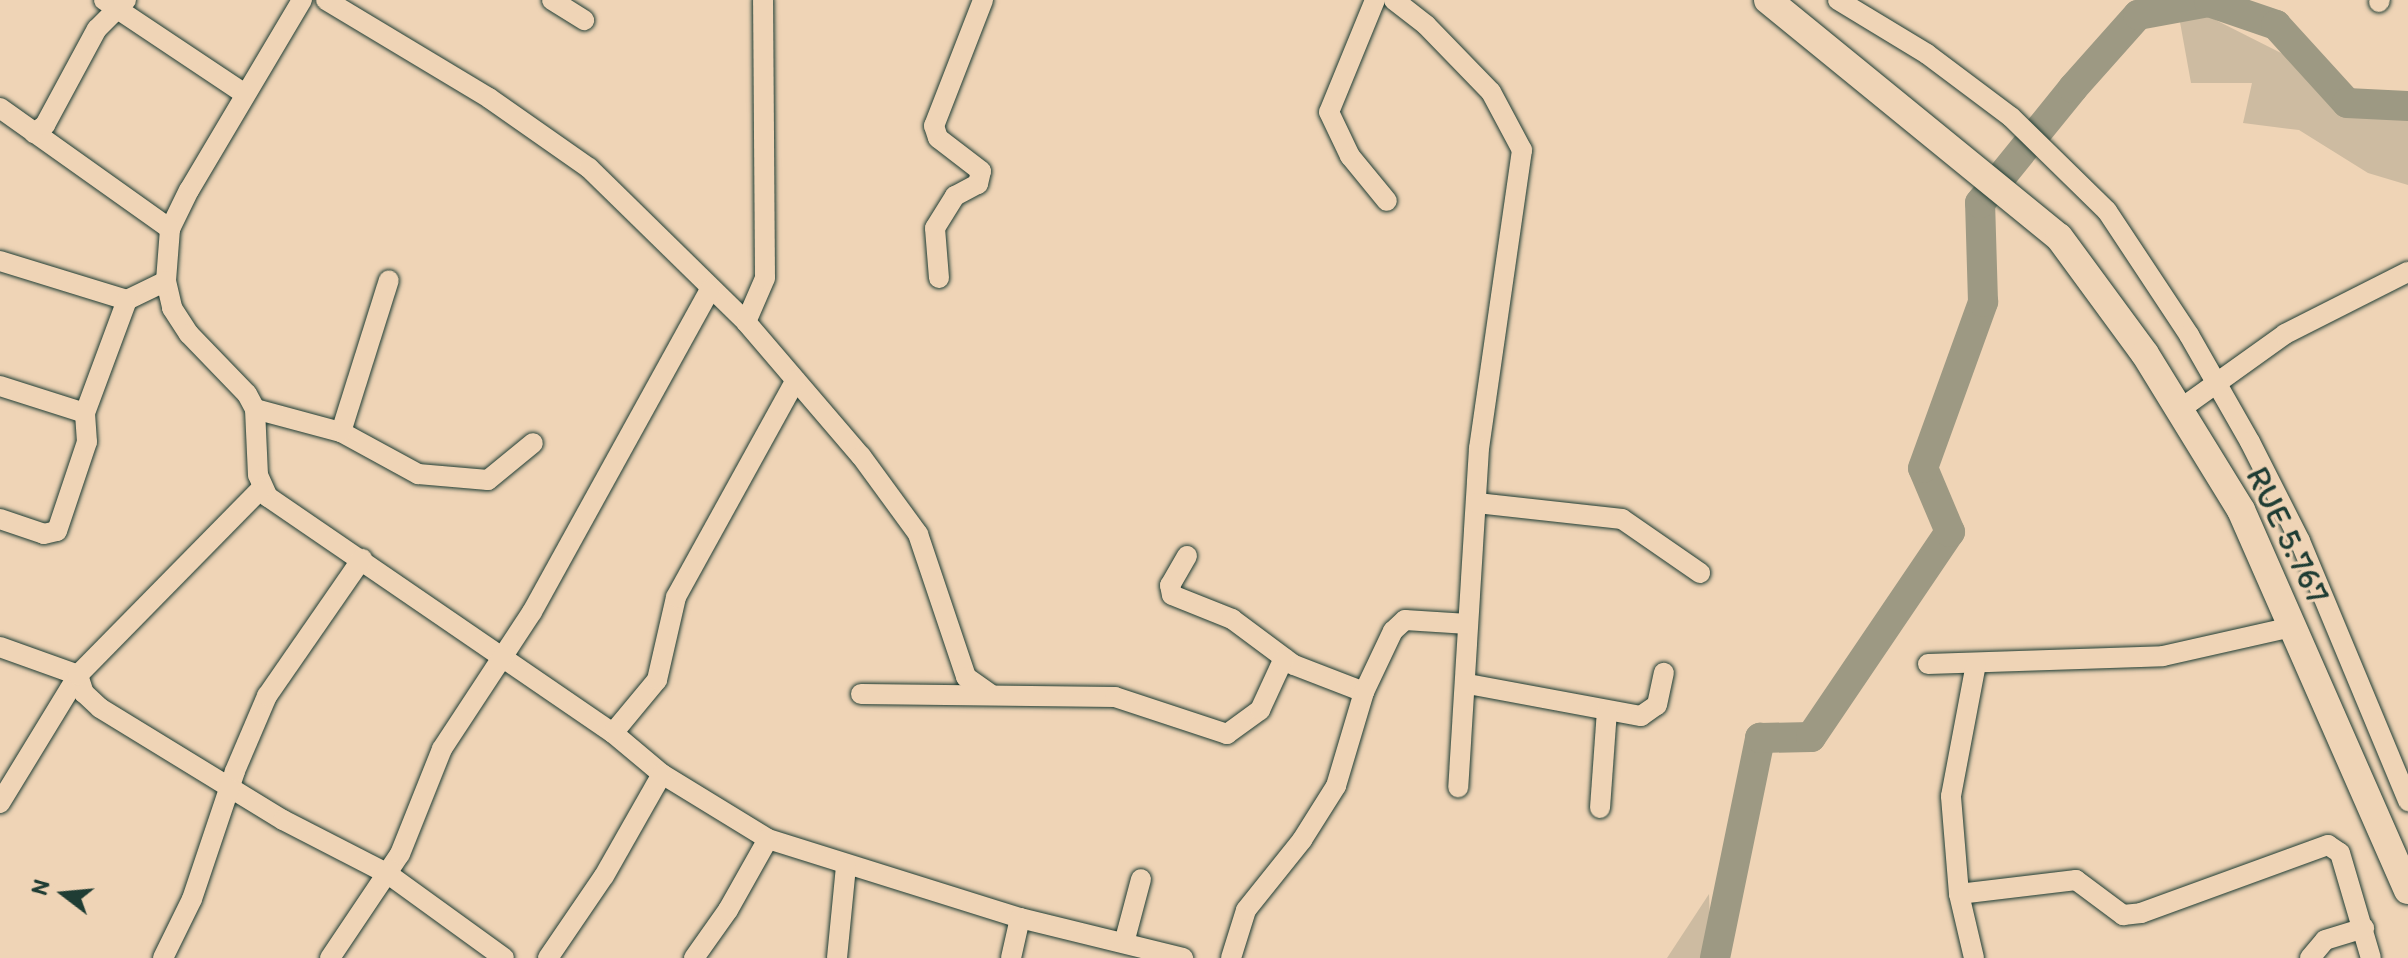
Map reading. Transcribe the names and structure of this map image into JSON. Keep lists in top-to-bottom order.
{
  "streets": {
    "highway": ["RUE 5.767"]
  },
  "north": "left"
}
